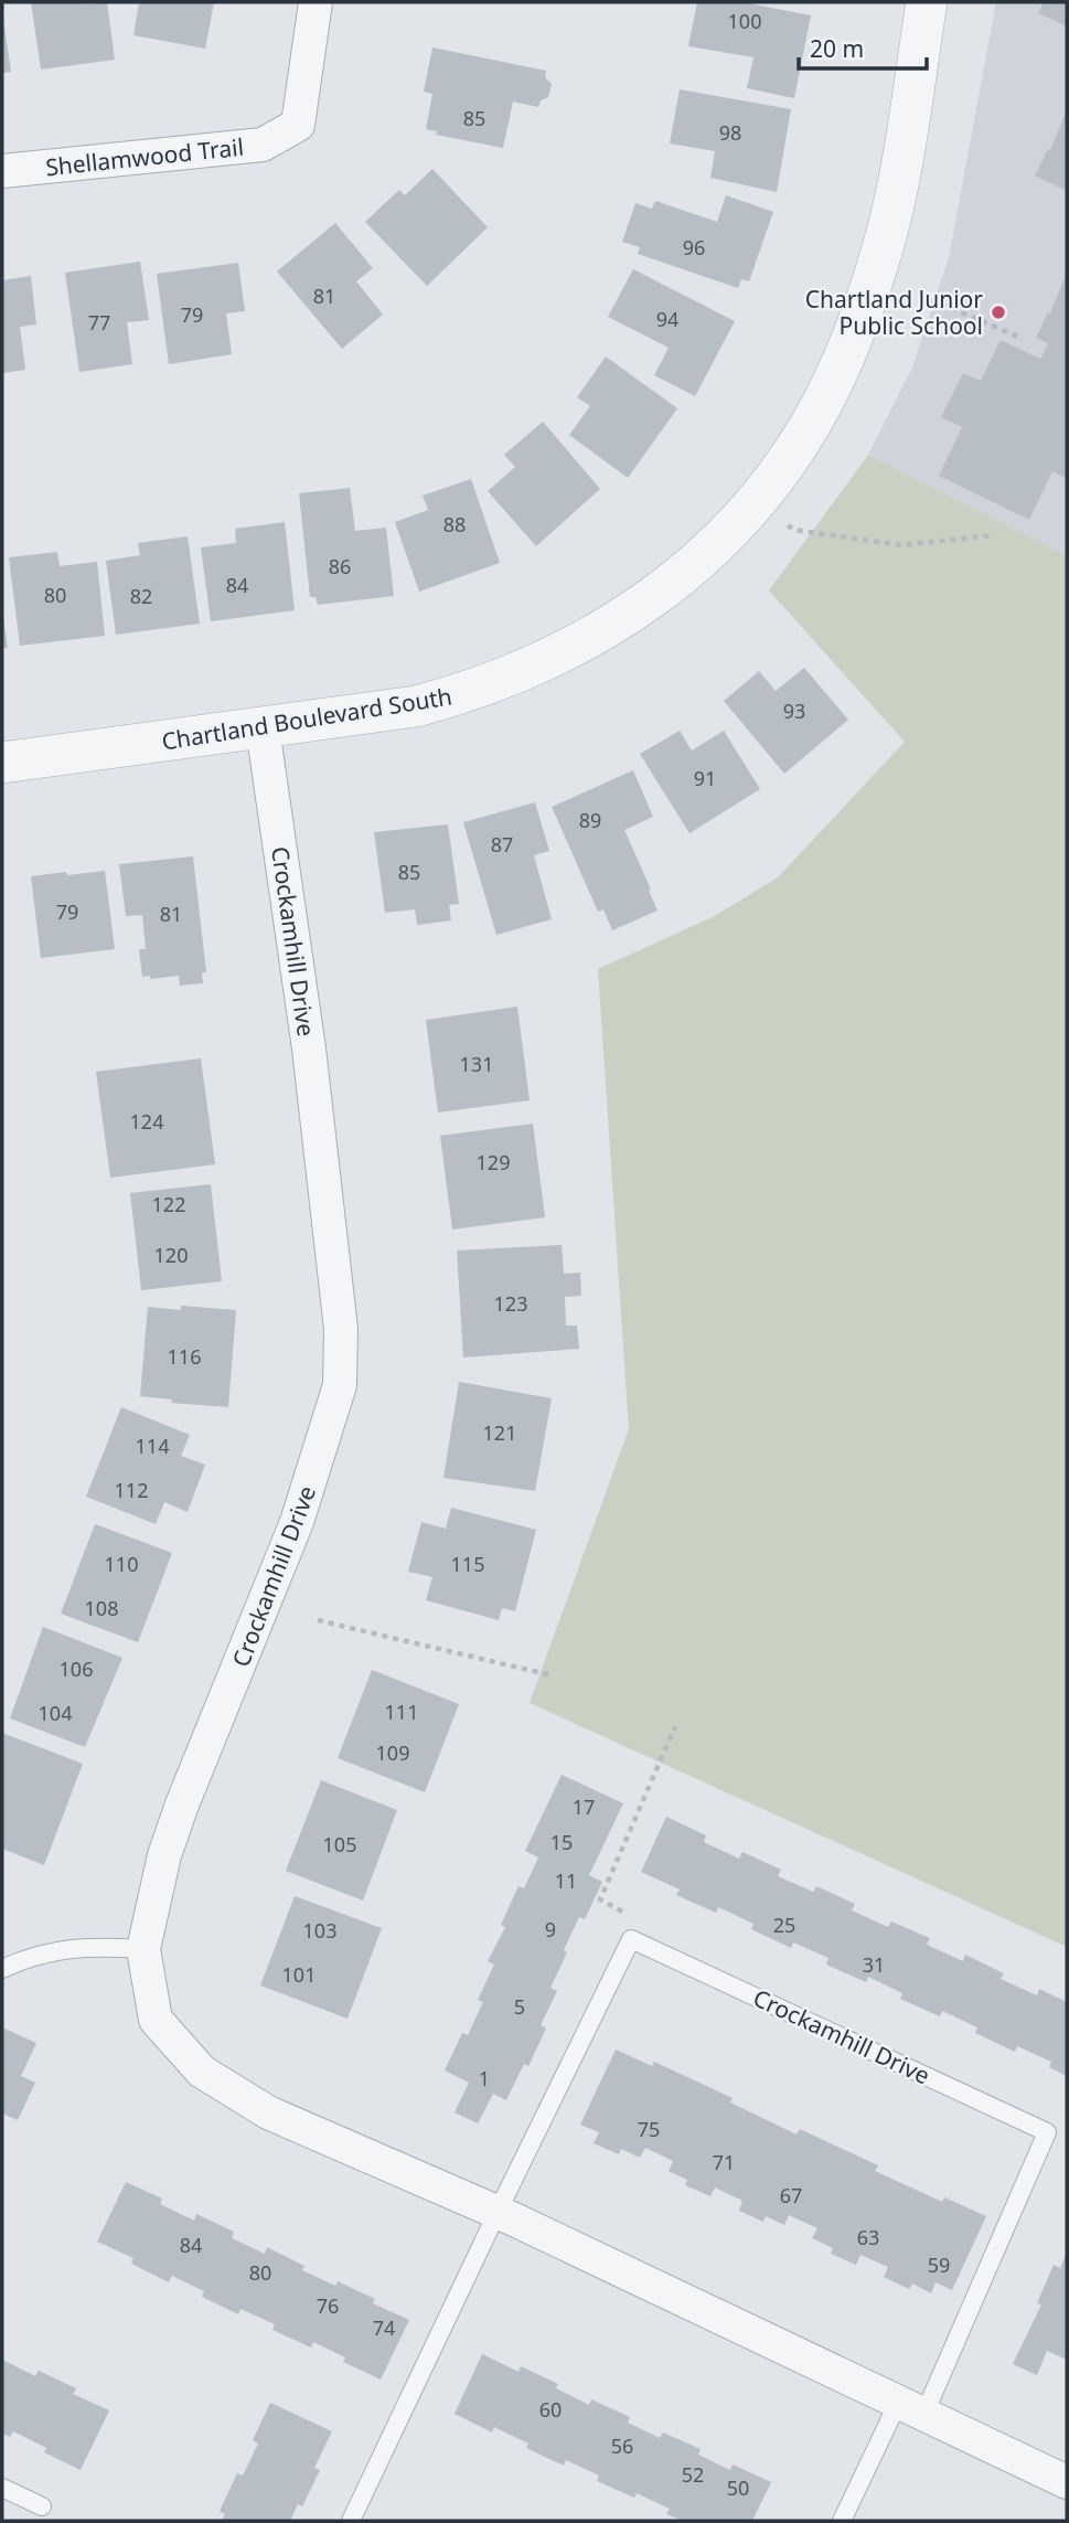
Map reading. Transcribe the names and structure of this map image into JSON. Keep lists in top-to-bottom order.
{
  "streets": {
    "street": ["Shellamwood Trail", "Chartland Boulevard South", "Crockamhill Drive"]
  },
  "crossings": [
    ["Chartland Boulevard South", "Crockamhill Drive"]
  ],
  "places": ["Chartland Junior Public School"],
  "house_numbers": [
    "100",
    "85",
    "98",
    "96",
    "81",
    "79",
    "94",
    "77",
    "88",
    "86",
    "84",
    "80",
    "82",
    "93",
    "91",
    "89",
    "87",
    "85",
    "79",
    "81",
    "131",
    "124",
    "129",
    "122",
    "120",
    "123",
    "116",
    "121",
    "114",
    "112",
    "110",
    "115",
    "108",
    "106",
    "111",
    "104",
    "109",
    "17",
    "15",
    "105",
    "11",
    "25",
    "9",
    "103",
    "31",
    "101",
    "5",
    "1",
    "75",
    "71",
    "67",
    "63",
    "84",
    "59",
    "80",
    "76",
    "74",
    "60",
    "56",
    "52",
    "50"
  ],
  "scale_bar": "20 m"
}
